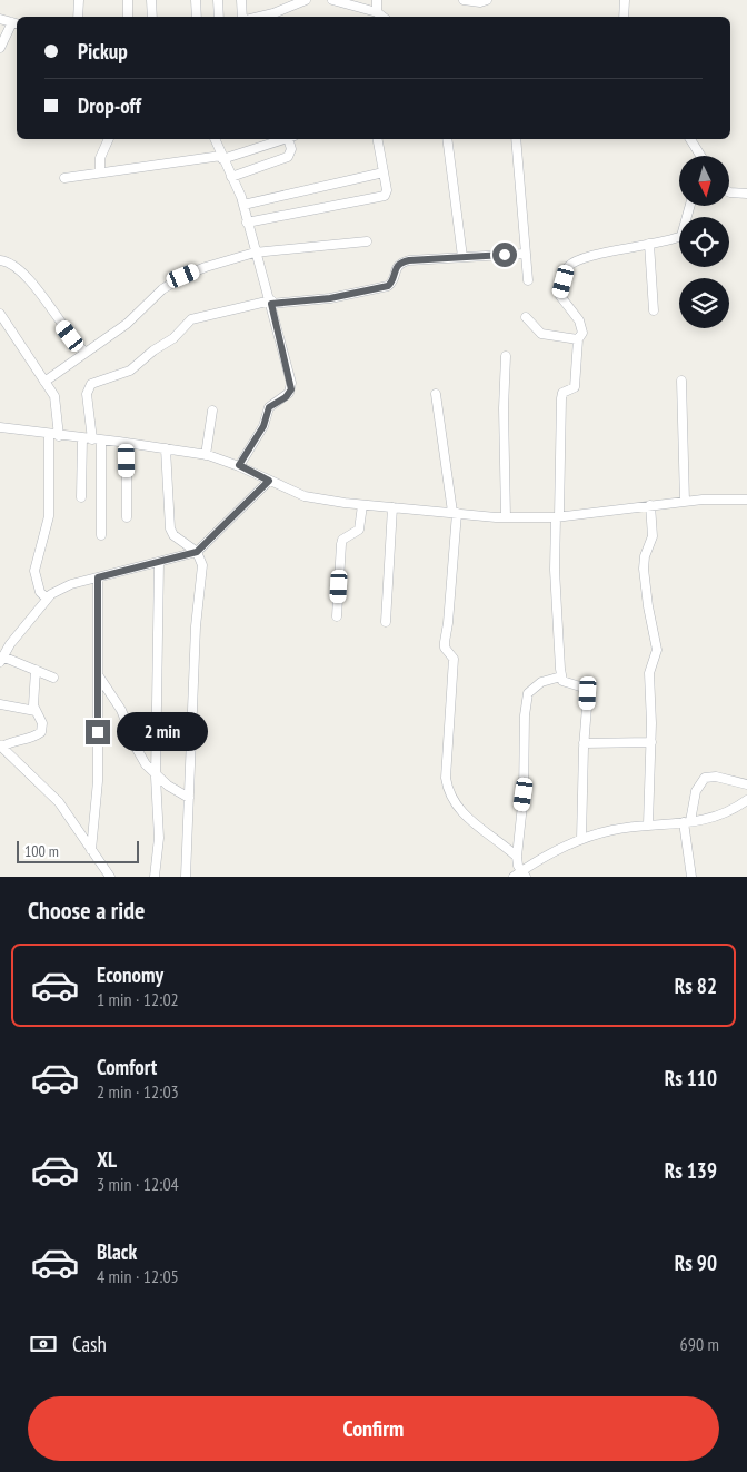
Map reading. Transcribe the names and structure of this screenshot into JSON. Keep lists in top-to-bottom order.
{
  "scale_bar": "100 m",
  "north": "bottom",
  "page": {
    "banner": ["Pickup", "Drop-off"],
    "bubble": "2 min",
    "scale": "100 m",
    "heading": "Choose a ride",
    "list": [
      {
        "name": "Economy",
        "note": "1 min · 12:02",
        "value": "Rs 82"
      },
      {
        "name": "Comfort",
        "note": "2 min · 12:03",
        "value": "Rs 110"
      },
      {
        "name": "XL",
        "note": "3 min · 12:04",
        "value": "Rs 139"
      },
      {
        "name": "Black",
        "note": "4 min · 12:05",
        "value": "Rs 90"
      }
    ],
    "pay": ["Cash", "690 m"],
    "buttons": "Confirm"
  }
}
